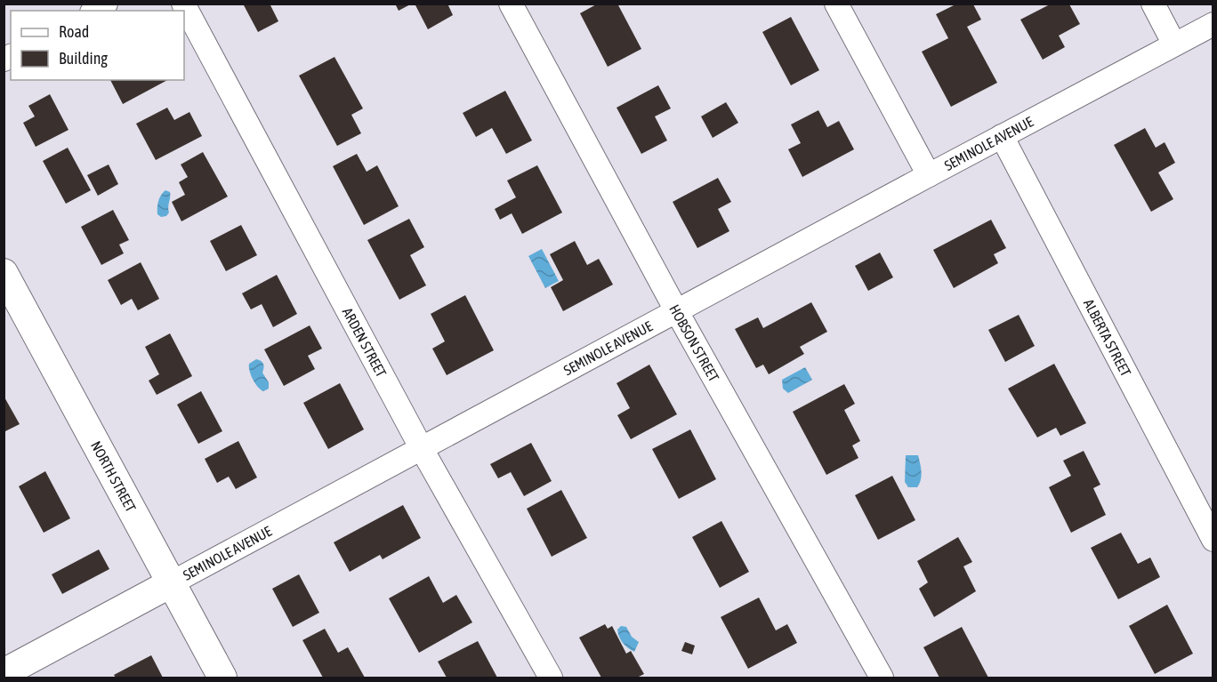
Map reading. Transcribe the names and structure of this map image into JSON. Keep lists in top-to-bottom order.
{
  "streets": {
    "street": [
      "SEMINOLE AVENUE",
      "ALBERTA STREET",
      "ARDEN STREET",
      "HOBSON STREET",
      "NORTH STREET"
    ]
  },
  "crossings": [
    ["SEMINOLE AVENUE", "ALBERTA STREET"],
    ["SEMINOLE AVENUE", "ARDEN STREET"],
    ["SEMINOLE AVENUE", "HOBSON STREET"],
    ["SEMINOLE AVENUE", "NORTH STREET"]
  ],
  "legend": ["Road", "Building"]
}
